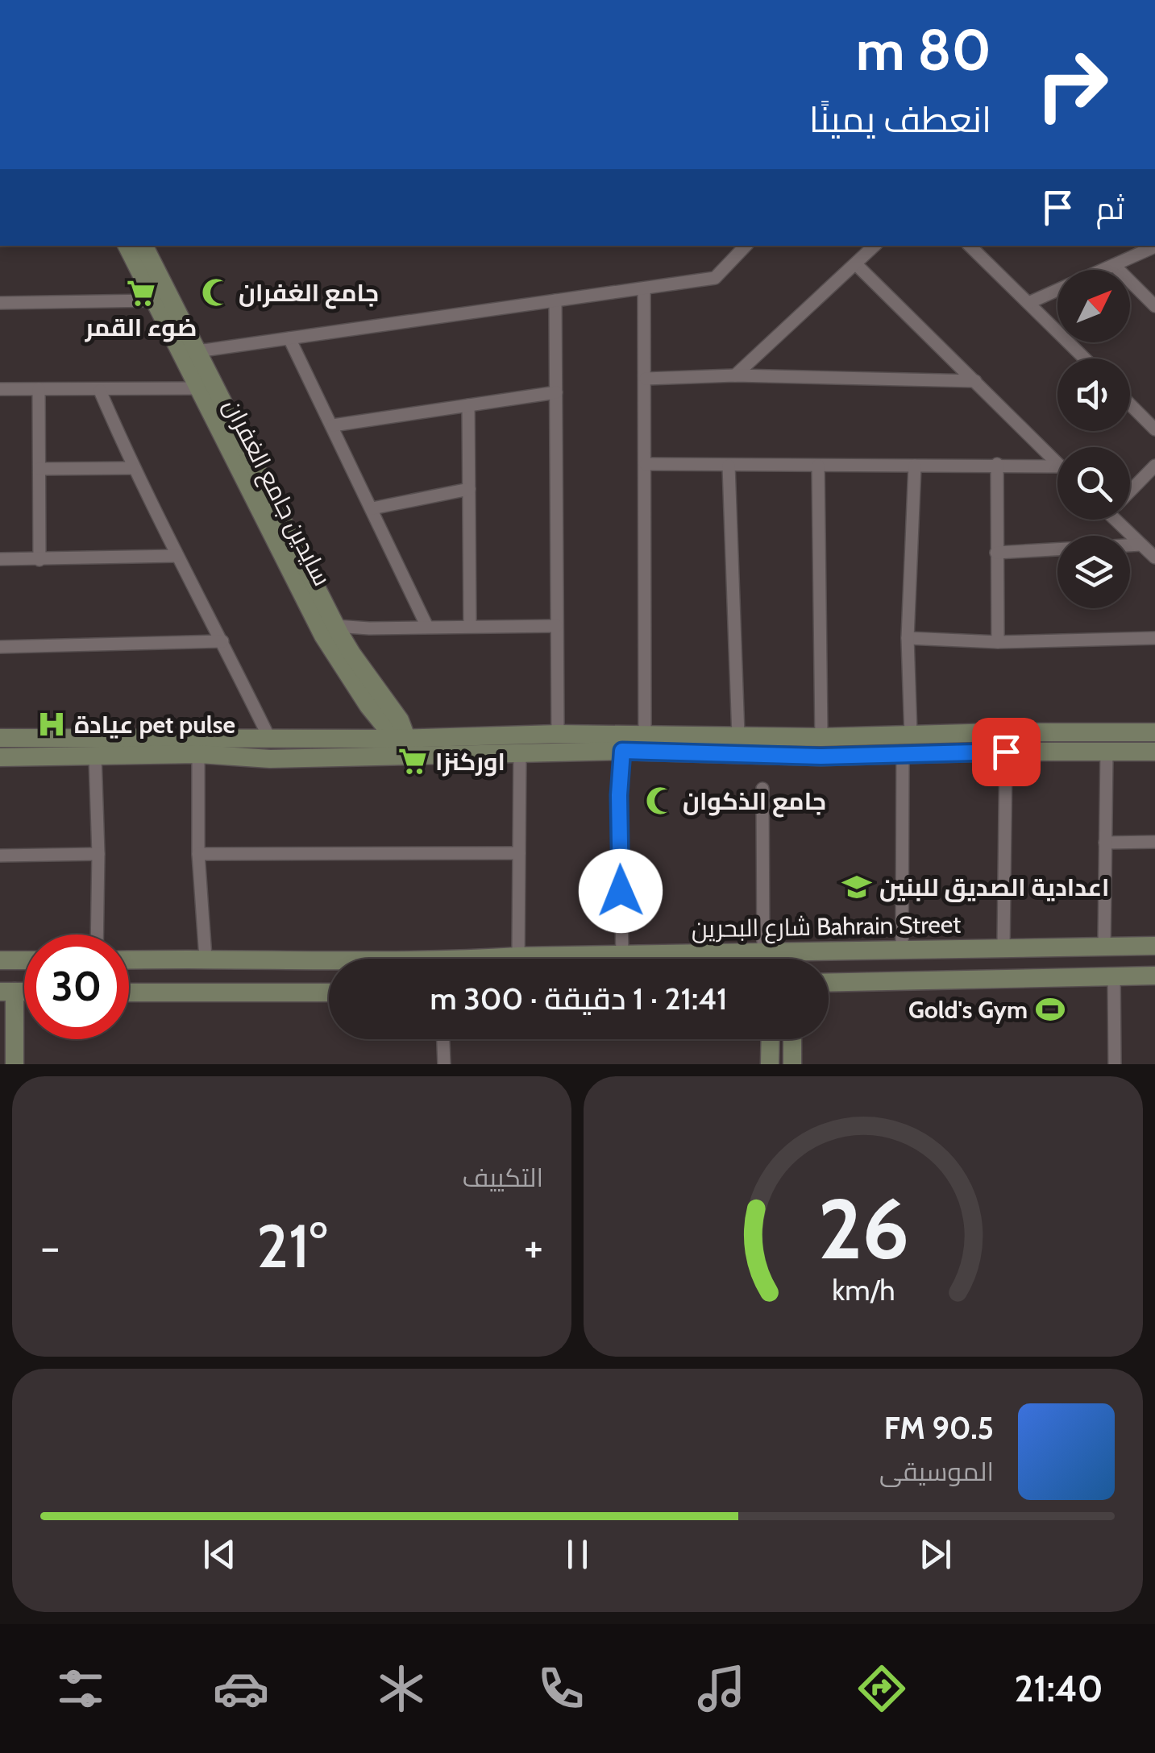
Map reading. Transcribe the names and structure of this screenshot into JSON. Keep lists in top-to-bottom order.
{
  "streets": {
    "street": ["سايدين جامع الغفران", "شارع البحرين Bahrain Street"]
  },
  "places": {
    "mosque": ["جامع الغفران", "جامع الذكوان"],
    "supermarket": ["ضوء القمر", "اوركنزا"],
    "hospital": ["عيادة pet pulse"],
    "school or university": ["اعدادية الصديق للبنين"],
    "sports": ["Gold's Gym"]
  },
  "north": "top right",
  "page": {
    "turn": ["80 m", "انعطف يمينًا"],
    "then": "ثم",
    "limit": "30",
    "trip": "21:41 · 1 دقيقة · 300 m",
    "tile": "التكييف",
    "heat": ["−", "21°", "+"],
    "song": ["90.5 FM", "الموسيقى"],
    "tabs": "21:40",
    "gauge": ["26", "km/h"]
  }
}
